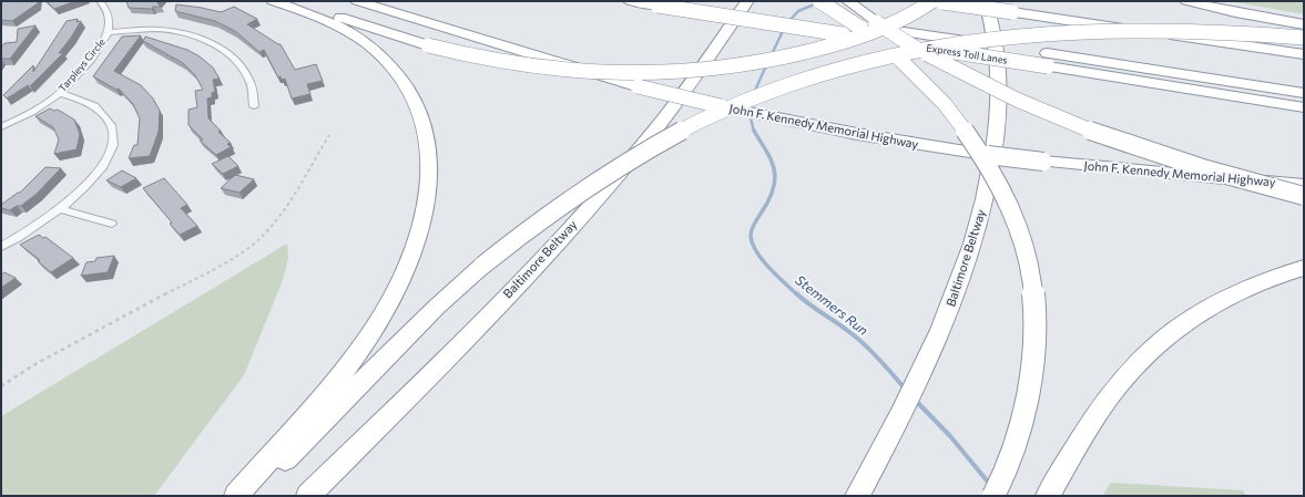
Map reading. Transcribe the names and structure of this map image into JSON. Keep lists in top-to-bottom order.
{
  "streets": {
    "highway": ["Express Toll Lanes", "John F. Kennedy Memorial Highway", "Baltimore Beltway"],
    "street": ["Tarpleys Circle"]
  },
  "water": ["Stemmers Run"]
}
